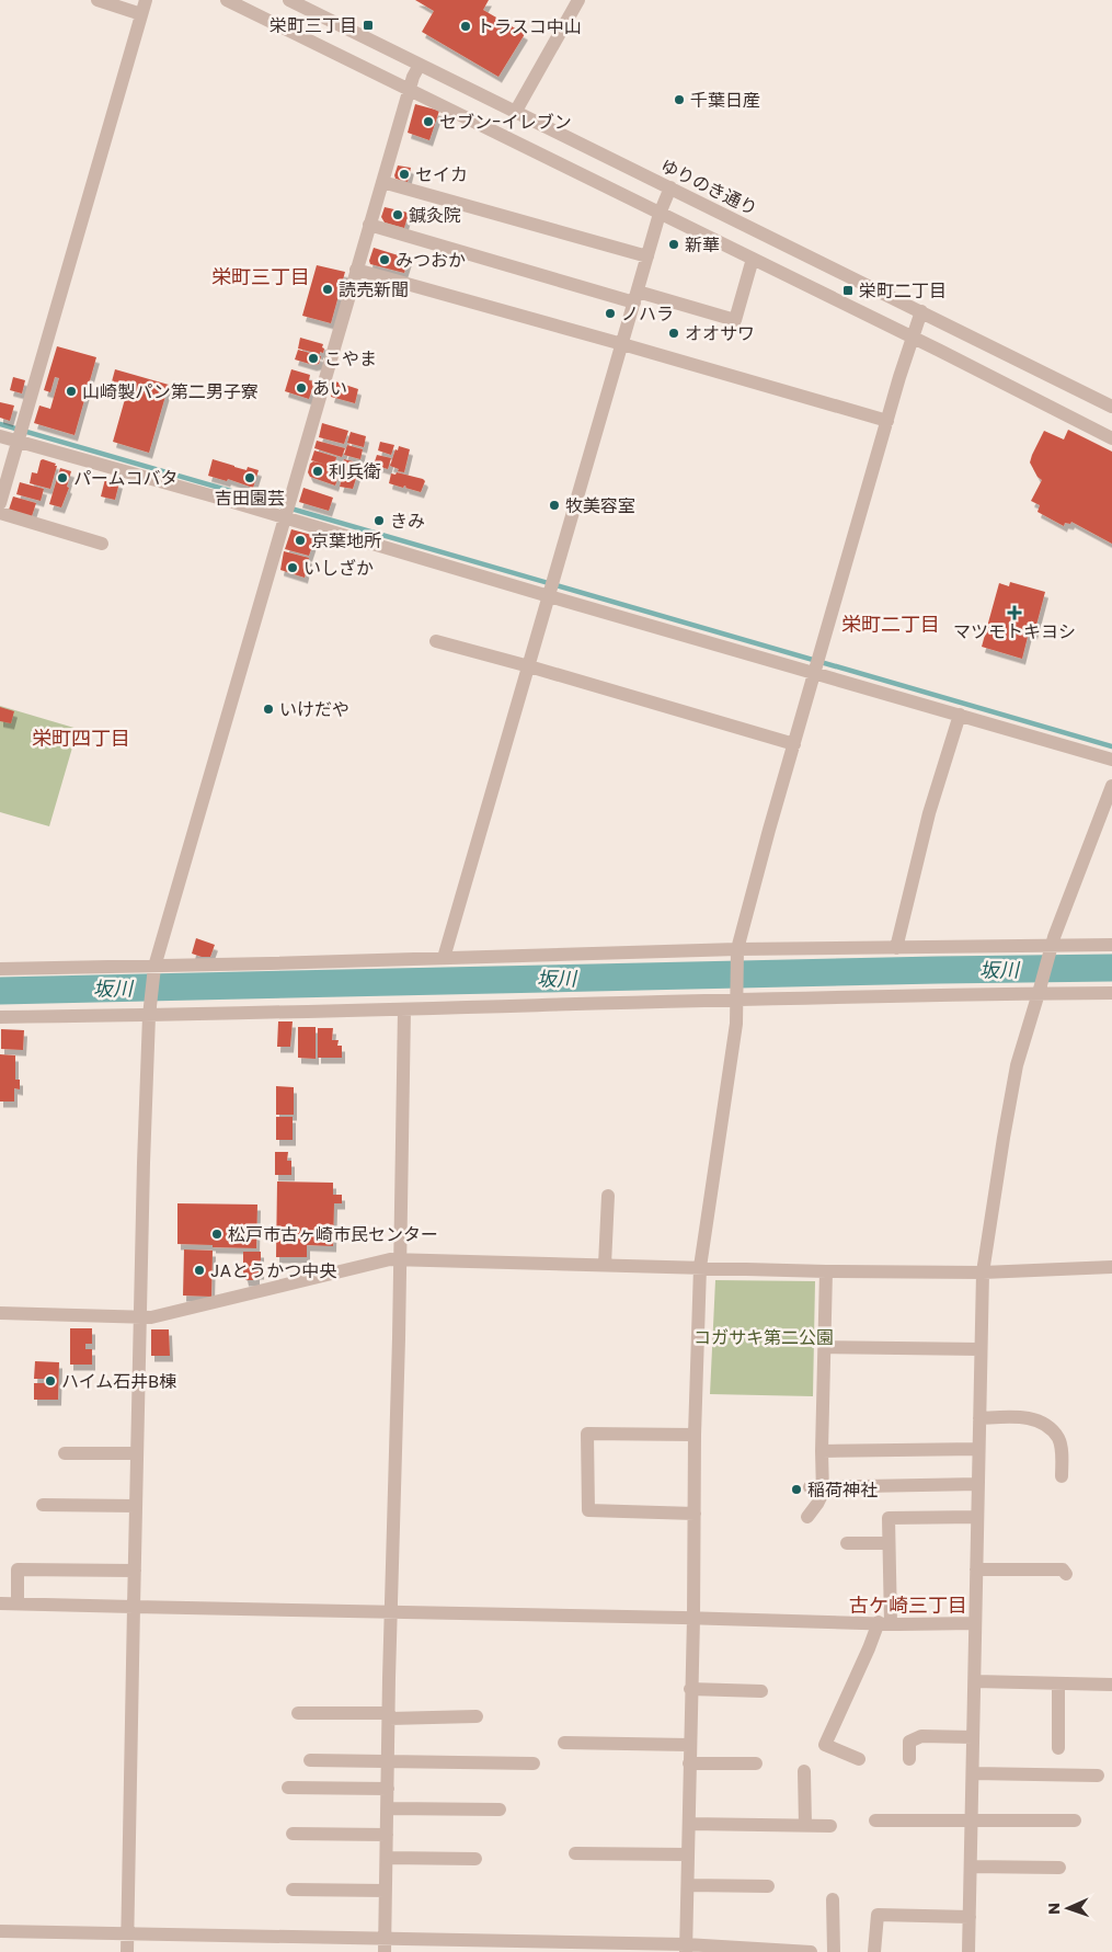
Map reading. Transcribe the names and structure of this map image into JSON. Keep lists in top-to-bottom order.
{
  "streets": {
    "street": ["ゆりのき通り"]
  },
  "districts": [
    "栄町三丁目",
    "栄町二丁目",
    "栄町四丁目",
    "古ケ崎三丁目"
  ],
  "water": ["坂川"],
  "parks": ["コガサキ第二公園"],
  "places": {
    "transit": ["栄町三丁目", "栄町二丁目"],
    "other": [
      "トラスコ中山",
      "千葉日産",
      "セブン-イレブン",
      "セイカ",
      "鍼灸院",
      "新華",
      "みつおか",
      "読売新聞",
      "ノハラ",
      "オオサワ",
      "こやま",
      "あい",
      "山崎製パン第二男子寮",
      "利兵衛",
      "パームコバタ",
      "吉田園芸",
      "牧美容室",
      "きみ",
      "京葉地所",
      "いしざか",
      "いけだや",
      "松戸市古ヶ崎市民センター",
      "JAとうかつ中央",
      "ハイム石井B棟",
      "稲荷神社"
    ],
    "health": ["マツモトキヨシ"]
  },
  "north": "left"
}
